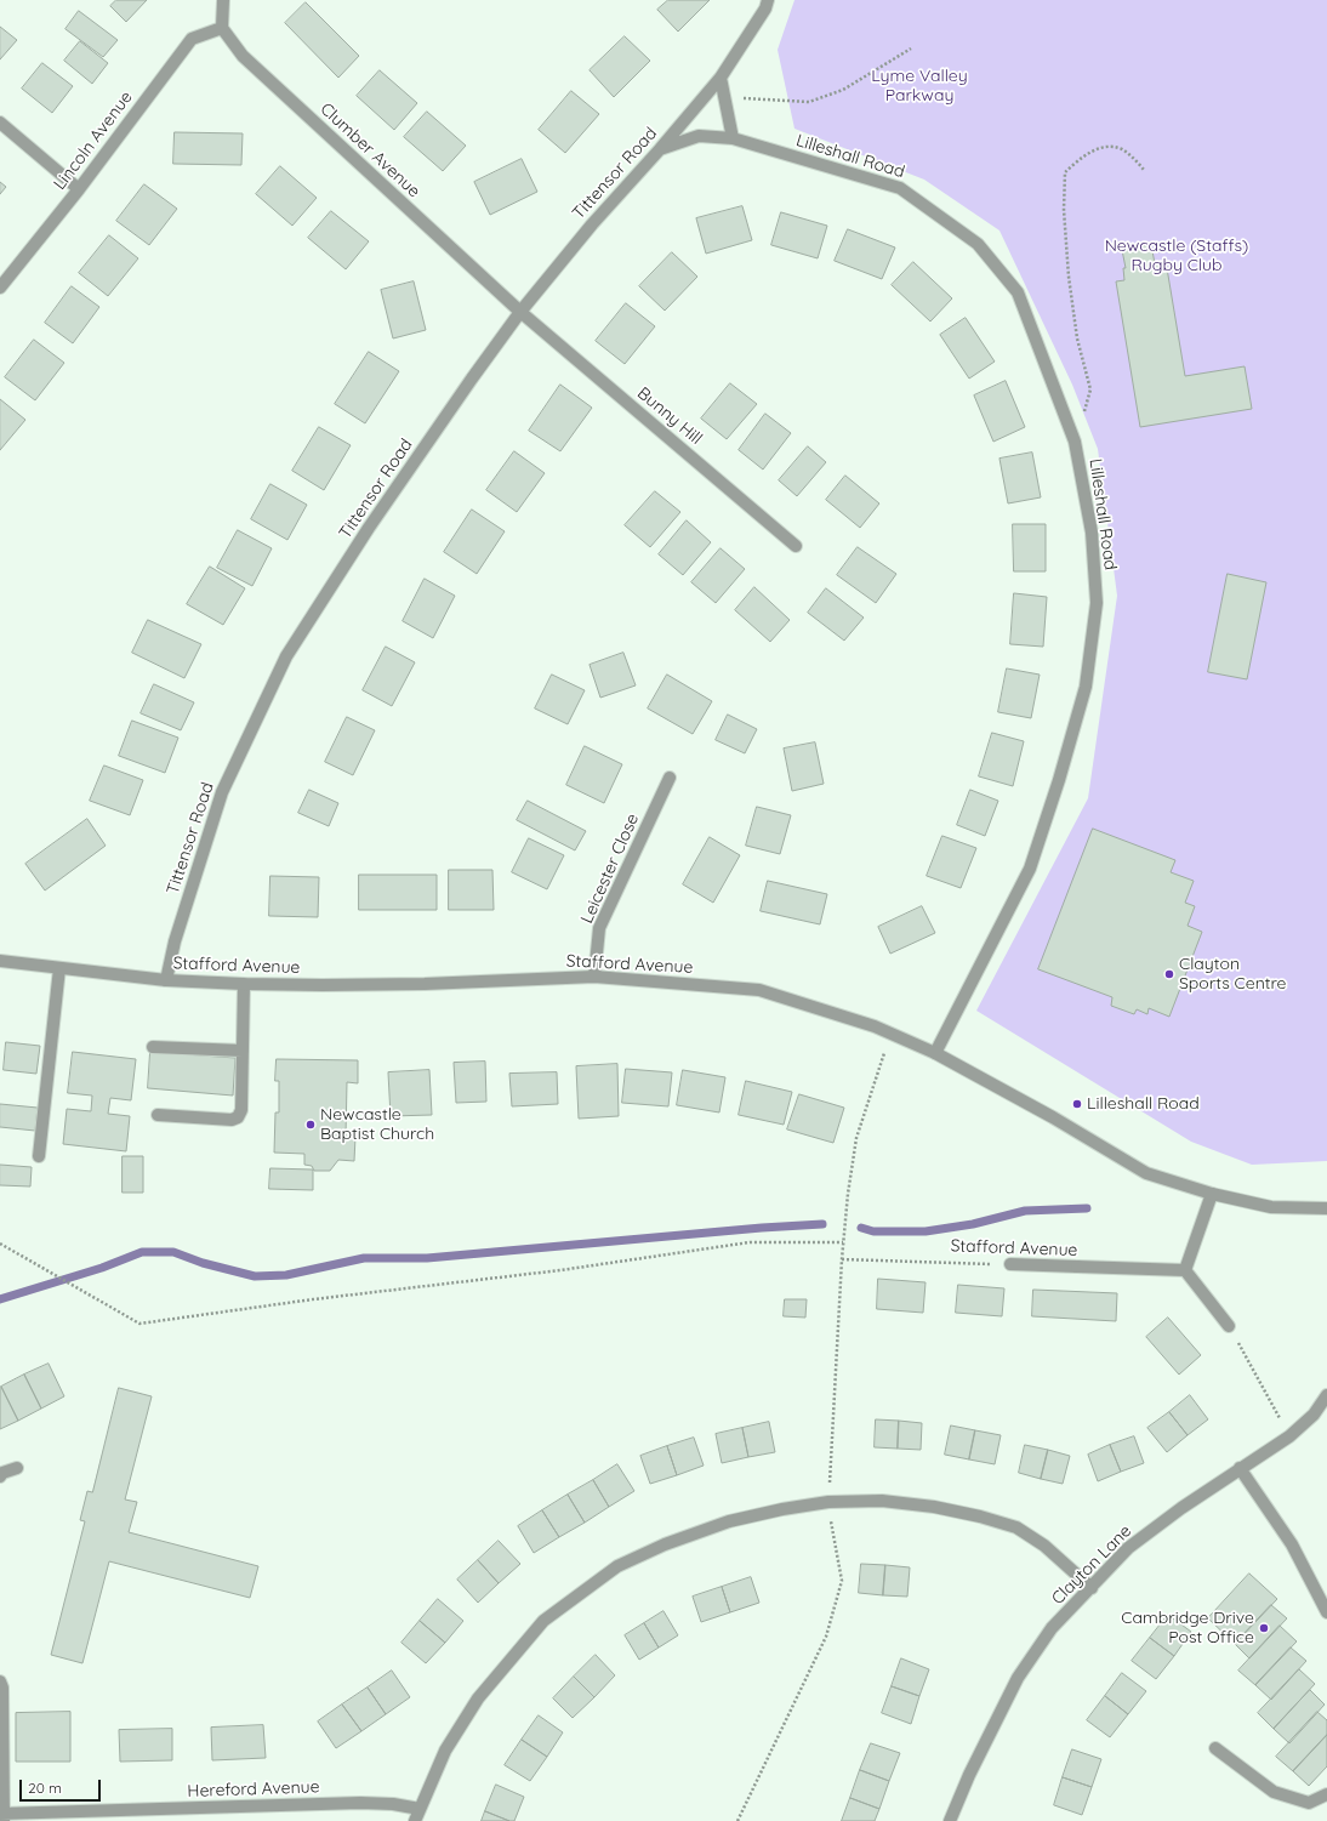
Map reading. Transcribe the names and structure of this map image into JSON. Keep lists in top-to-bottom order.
{
  "streets": {
    "street": [
      "Lincoln Avenue",
      "Clumber Avenue",
      "Lilleshall Road",
      "Tittensor Road",
      "Bunny Hill",
      "Leicester Close",
      "Stafford Avenue",
      "Clayton Lane",
      "Hereford Avenue"
    ]
  },
  "crossings": [
    ["Lincoln Avenue", "Clumber Avenue"],
    ["Clumber Avenue", "Tittensor Road"],
    ["Clumber Avenue", "Bunny Hill"],
    ["Lilleshall Road", "Tittensor Road"],
    ["Lilleshall Road", "Stafford Avenue"],
    ["Tittensor Road", "Bunny Hill"],
    ["Tittensor Road", "Stafford Avenue"],
    ["Leicester Close", "Stafford Avenue"]
  ],
  "parks": ["Lyme Valley Parkway", "Newcastle (Staffs) Rugby Club"],
  "places": [
    "Clayton Sports Centre",
    "Lilleshall Road",
    "Newcastle Baptist Church",
    "Cambridge Drive Post Office"
  ],
  "scale_bar": "20 m"
}
